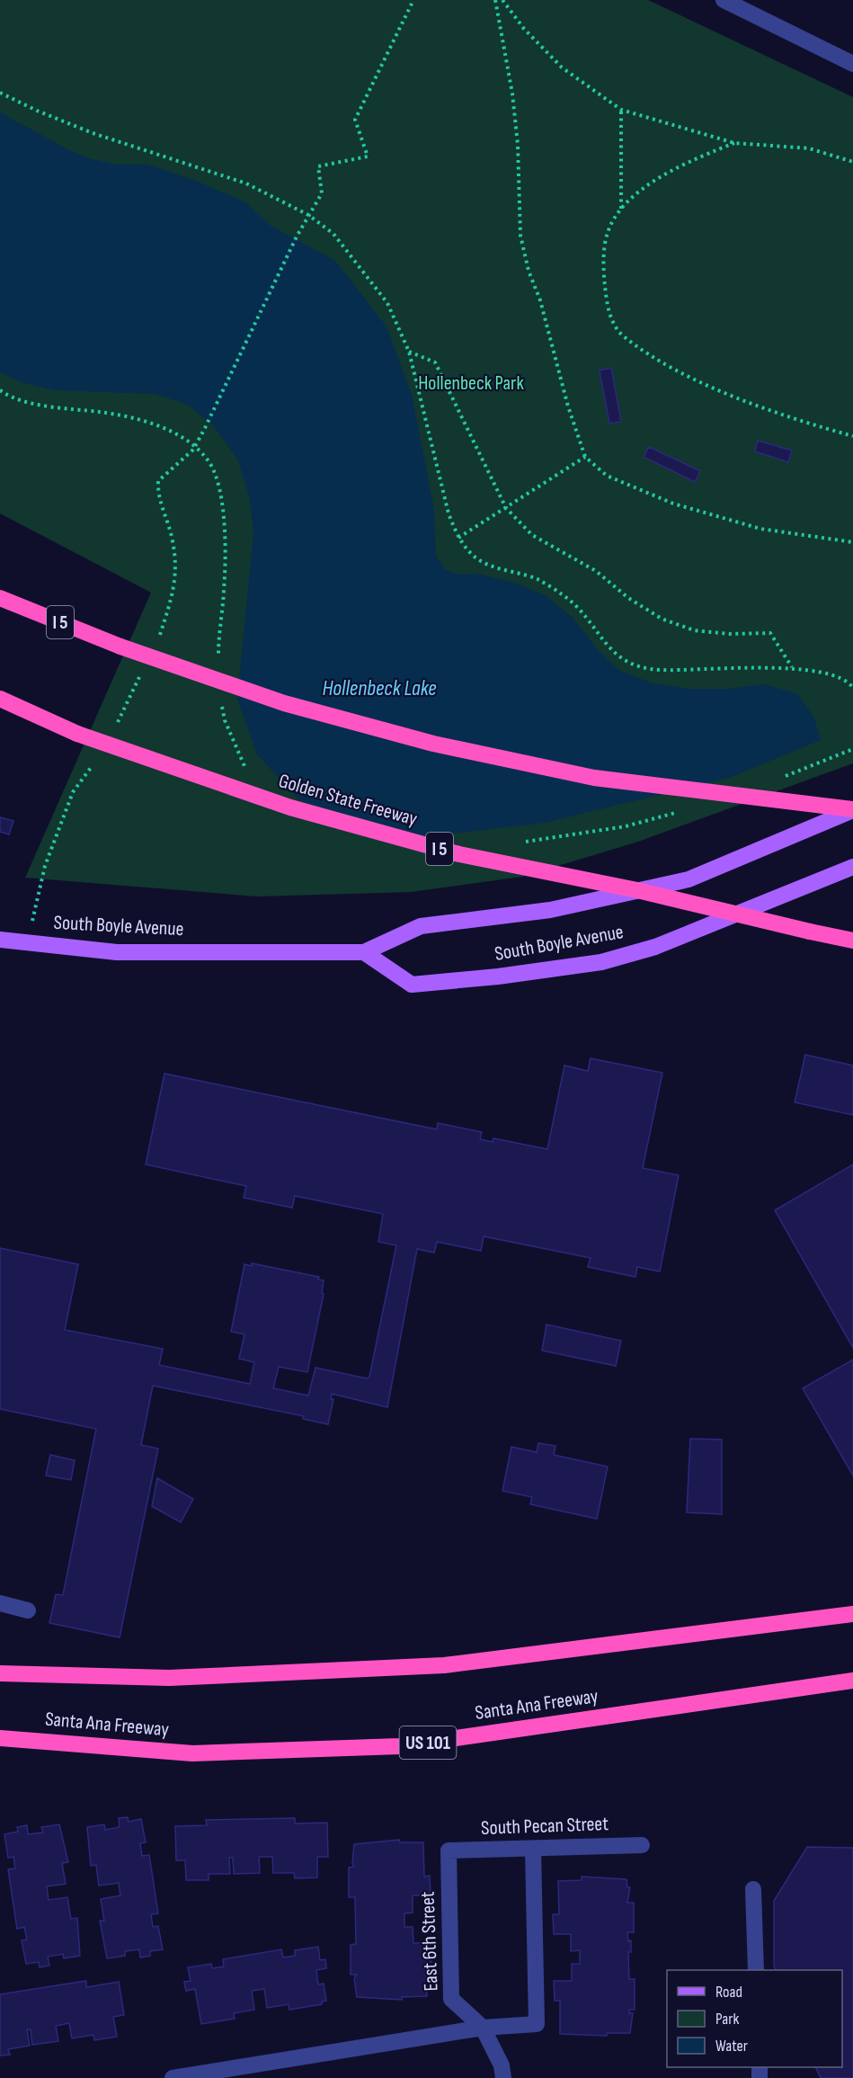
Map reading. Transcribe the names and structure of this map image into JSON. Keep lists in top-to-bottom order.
{
  "streets": {
    "highway": [
      "I 5",
      "Golden State Freeway",
      "Santa Ana Freeway",
      "US 101"
    ],
    "main road": ["South Boyle Avenue"],
    "street": ["South Pecan Street", "East 6th Street"]
  },
  "crossings": [
    ["I 5", "South Boyle Avenue"],
    ["South Pecan Street", "East 6th Street"]
  ],
  "water": ["Hollenbeck Lake"],
  "parks": ["Hollenbeck Park"],
  "legend": ["Road", "Park", "Water"]
}
